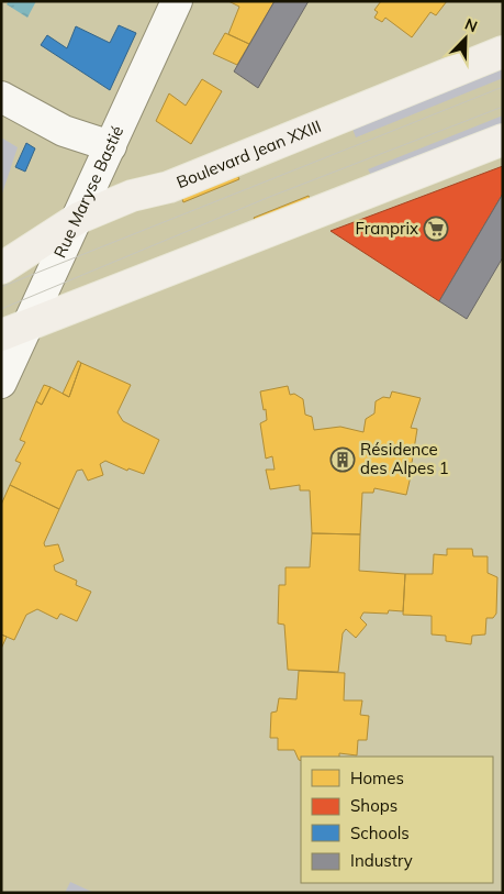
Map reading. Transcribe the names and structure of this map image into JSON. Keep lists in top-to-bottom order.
{
  "streets": {
    "main road": ["Boulevard Jean XXIII"],
    "street": ["Rue Maryse Bastié"]
  },
  "crossings": [
    ["Boulevard Jean XXIII", "Rue Maryse Bastié"]
  ],
  "places": {
    "supermarket": ["Franprix"],
    "building": ["Résidence des Alpes 1"]
  },
  "legend": [
    "Homes",
    "Shops",
    "Schools",
    "Industry"
  ],
  "north": "top right"
}
